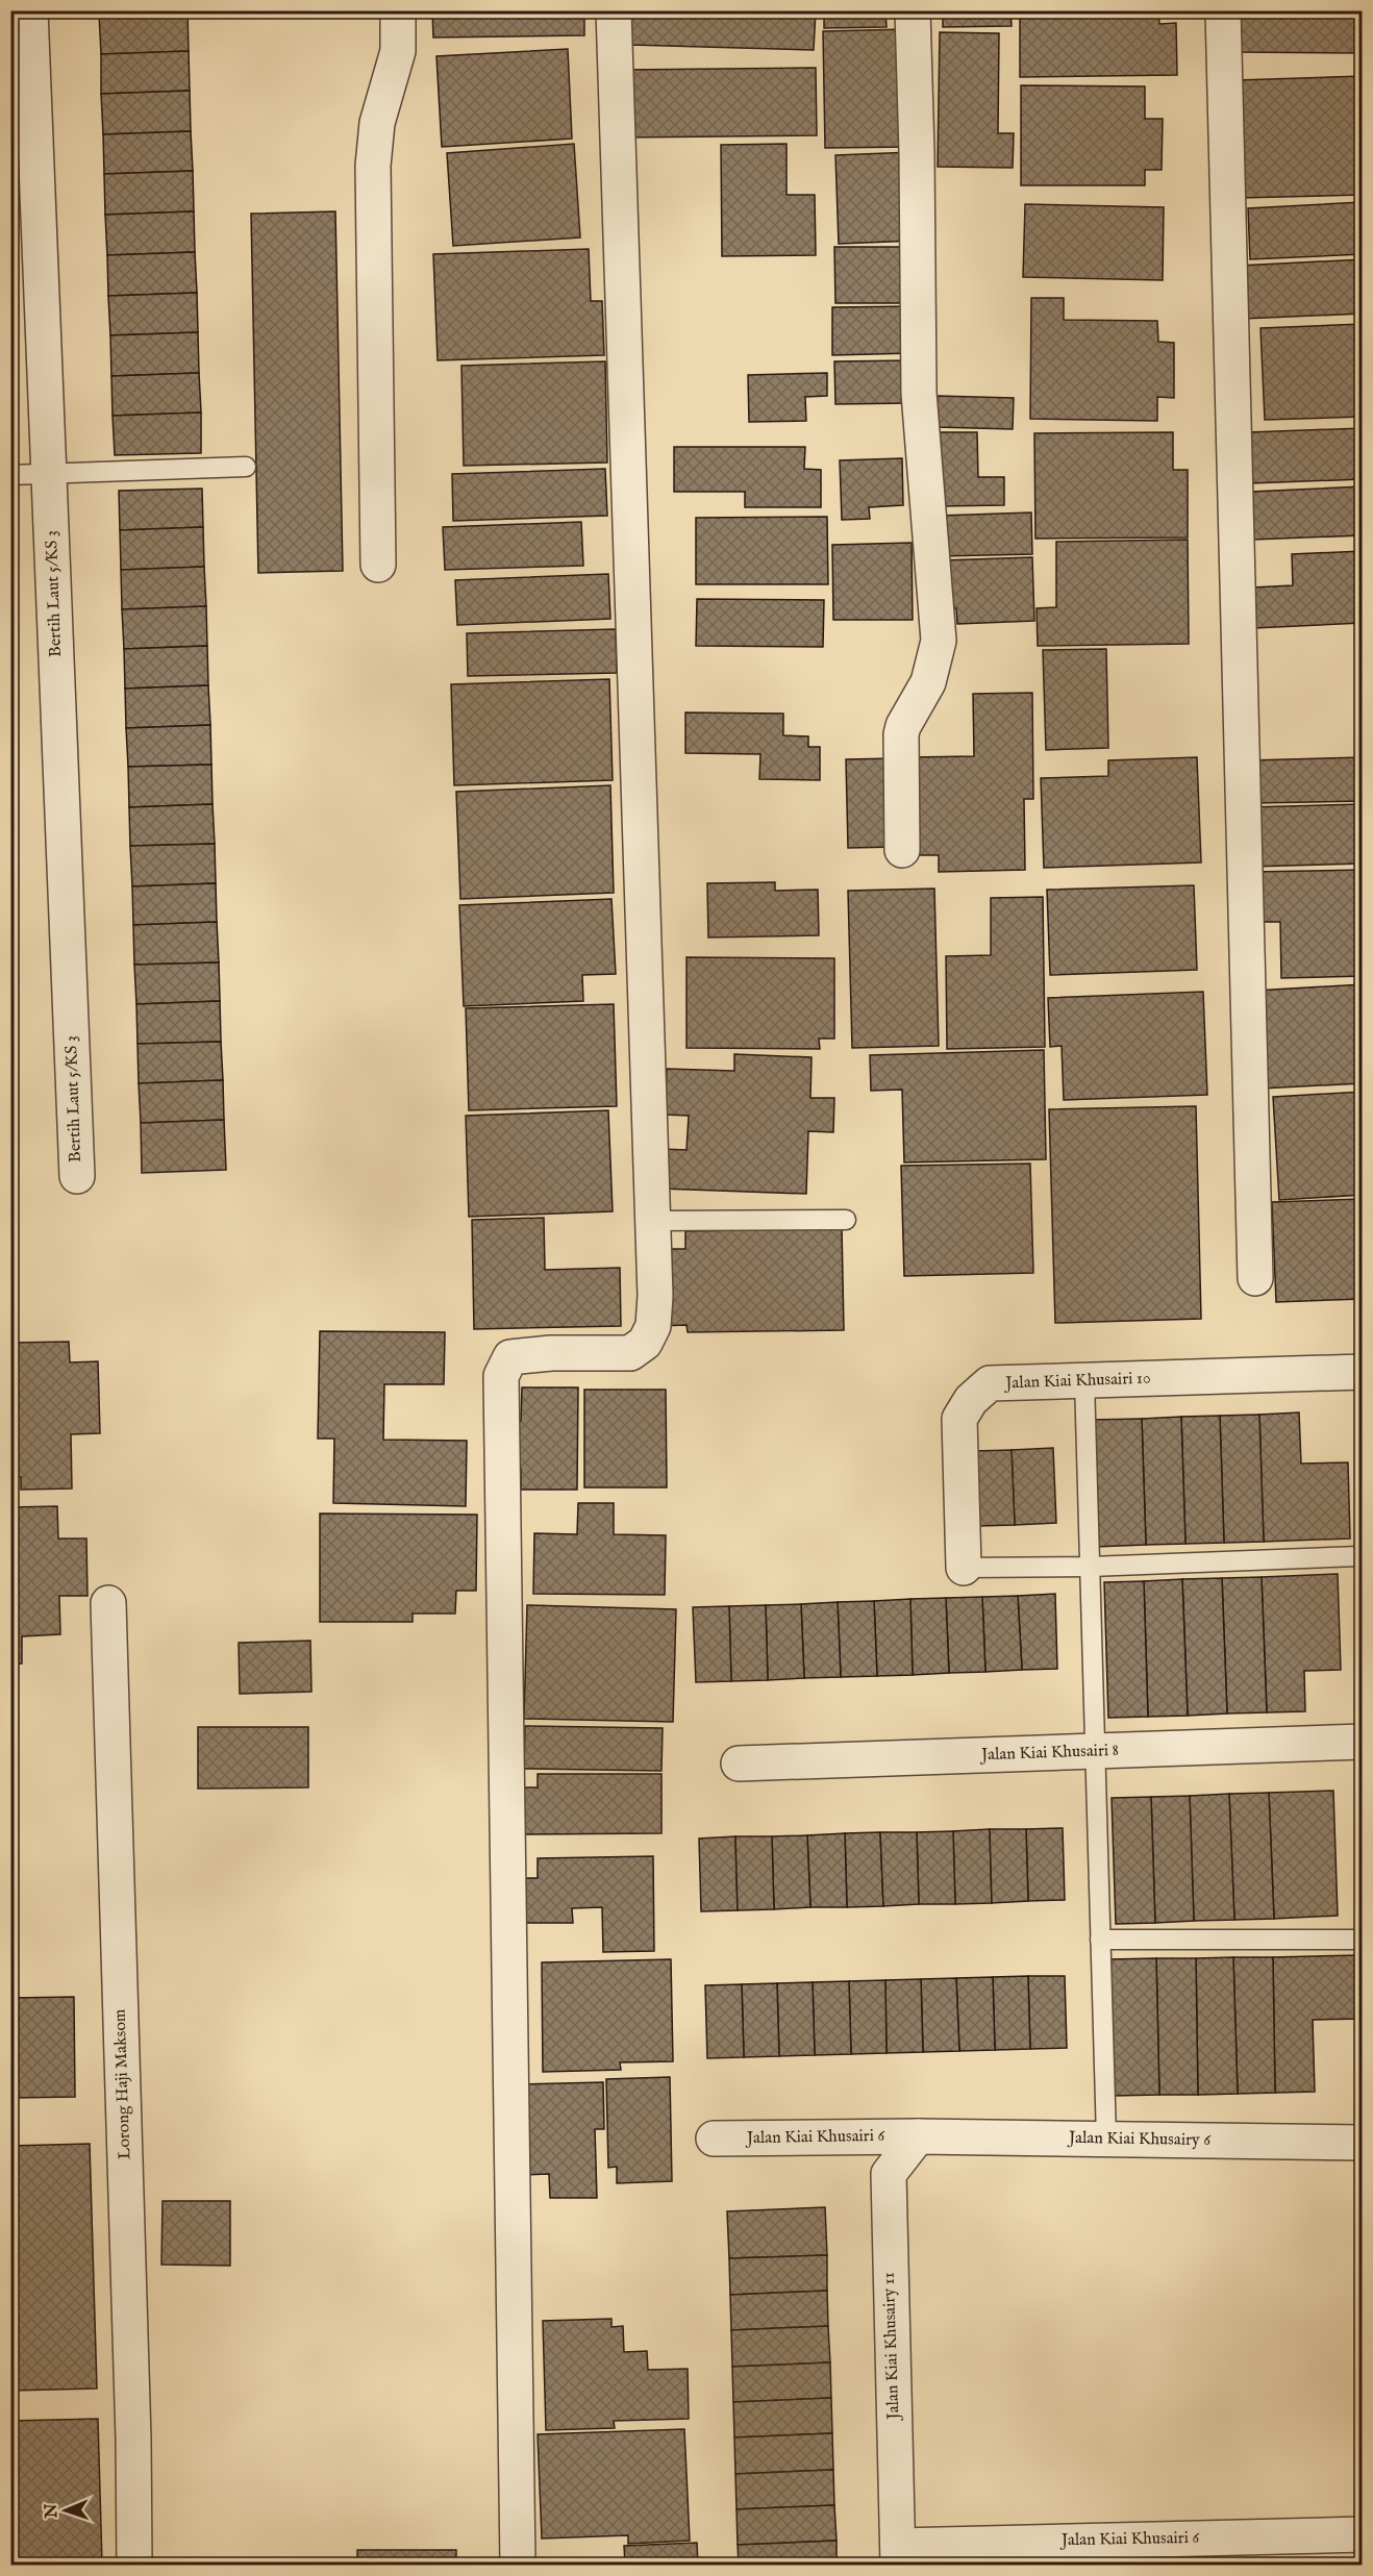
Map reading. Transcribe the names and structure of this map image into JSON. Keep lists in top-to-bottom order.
{
  "streets": {
    "street": [
      "Bertih Laut 5/KS 3",
      "Jalan Kiai Khusairi 10",
      "Jalan Kiai Khusairi 8",
      "Lorong Haji Maksom",
      "Jalan Kiai Khusairi 6",
      "Jalan Kiai Khusairy 6",
      "Jalan Kiai Khusairy 11"
    ]
  },
  "crossings": [
    ["Jalan Kiai Khusairi 6", "Jalan Kiai Khusairy 6"],
    ["Jalan Kiai Khusairi 6", "Jalan Kiai Khusairy 11"],
    ["Jalan Kiai Khusairy 6", "Jalan Kiai Khusairy 11"]
  ],
  "north": "left"
}
